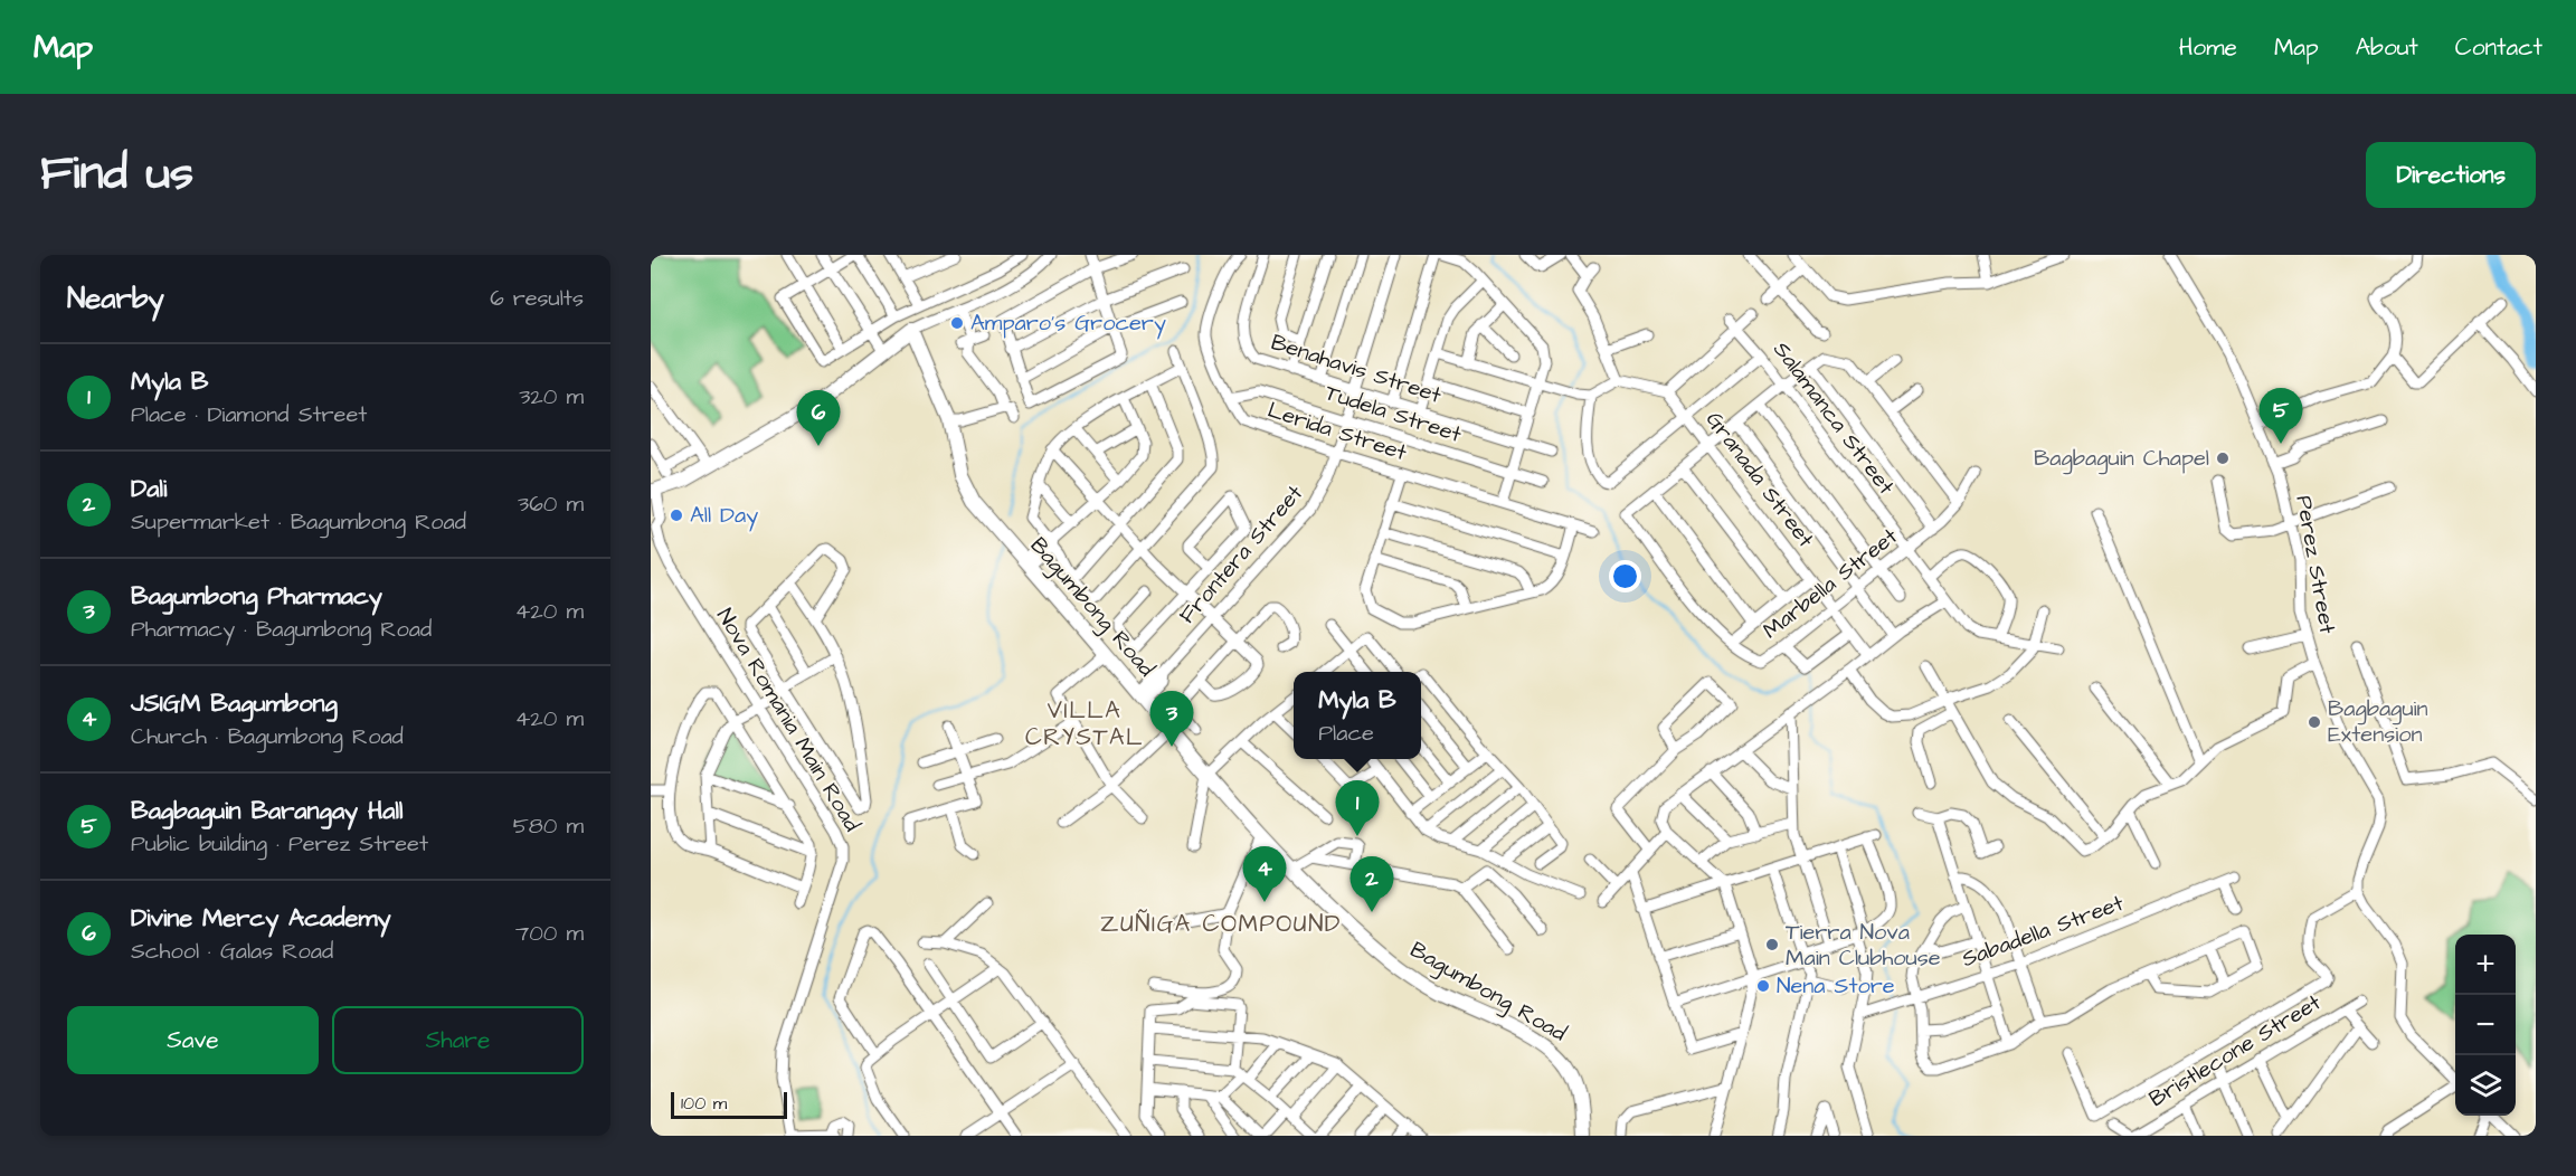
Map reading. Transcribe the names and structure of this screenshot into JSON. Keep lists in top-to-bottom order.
{
  "streets": {
    "main road": ["Bagumbong Road"],
    "street": [
      "Benahavis Street",
      "Tudela Street",
      "Salamanca Street",
      "Lerida Street",
      "Granada Street",
      "Frontera Street",
      "Perez Street",
      "Marbella Street",
      "Nova Romania Main Road",
      "Sabadella Street",
      "Bristlecone Street"
    ]
  },
  "crossings": [
    ["Benahavis Street", "Frontera Street"],
    ["Tudela Street", "Lerida Street"],
    ["Tudela Street", "Frontera Street"],
    ["Salamanca Street", "Marbella Street"],
    ["Lerida Street", "Frontera Street"],
    ["Granada Street", "Marbella Street"],
    ["Frontera Street", "Bagumbong Road"]
  ],
  "districts": ["VILLA CRYSTAL", "ZUÑIGA COMPOUND"],
  "places": [
    "Amparo's Grocery",
    "Bagbaguin Chapel",
    "All Day",
    "Bagbaguin Extension",
    "Tierra Nova Main Clubhouse",
    "Nena Store"
  ],
  "scale_bar": "100 m",
  "page": {
    "header": "Map",
    "nav": [
      "Home",
      "Map",
      "About",
      "Contact"
    ],
    "title": "Find us",
    "buttons": [
      "Directions",
      ["Save", "Share"]
    ],
    "heading": ["Nearby", "6 results"],
    "list": [
      {
        "mark": "1",
        "name": "Myla B",
        "note": "Place · Diamond Street",
        "value": "320 m"
      },
      {
        "mark": "2",
        "name": "Dali",
        "note": "Supermarket · Bagumbong Road",
        "value": "360 m"
      },
      {
        "mark": "3",
        "name": "Bagumbong Pharmacy",
        "note": "Pharmacy · Bagumbong Road",
        "value": "420 m"
      },
      {
        "mark": "4",
        "name": "JSIGM Bagumbong",
        "note": "Church · Bagumbong Road",
        "value": "420 m"
      },
      {
        "mark": "5",
        "name": "Bagbaguin Barangay Hall",
        "note": "Public building · Perez Street",
        "value": "580 m"
      },
      {
        "mark": "6",
        "name": "Divine Mercy Academy",
        "note": "School · Galas Road",
        "value": "700 m"
      }
    ],
    "pins": [
      "5",
      "6",
      "3",
      "1",
      "4",
      "2"
    ],
    "popup": ["Myla B", "Place"],
    "map_buttons": ["+", "−"],
    "scale": "100 m"
  }
}
